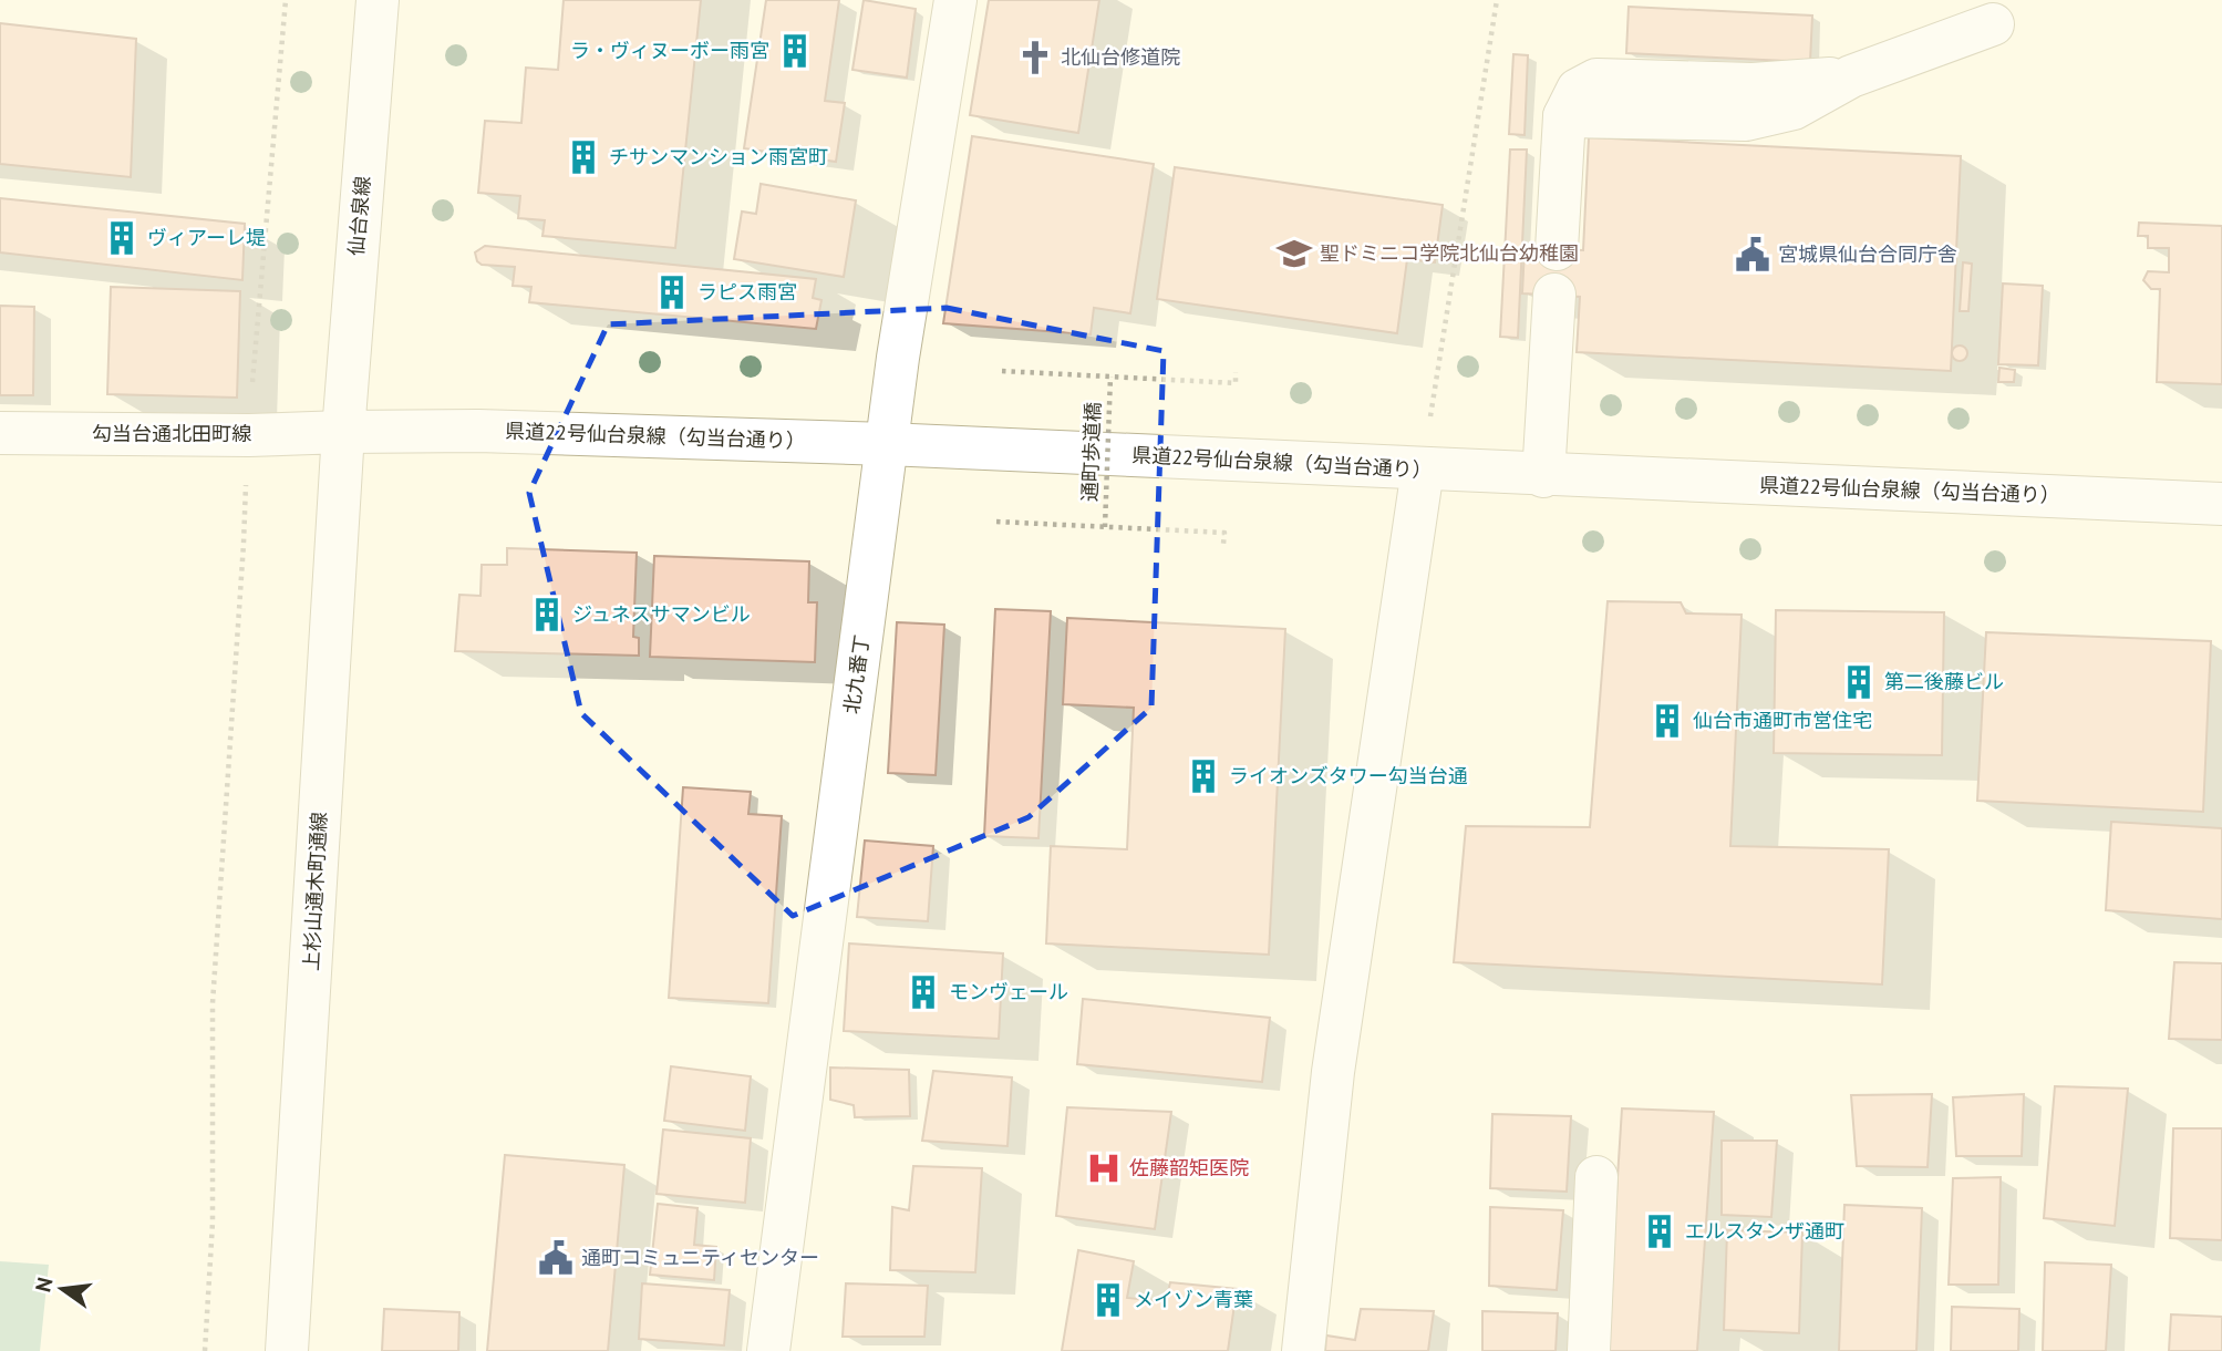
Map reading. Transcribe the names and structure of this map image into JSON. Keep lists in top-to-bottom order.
{
  "streets": {
    "street": [
      "仙台泉線",
      "勾当台通北田町線",
      "県道22号仙台泉線（勾当台通り）",
      "北九番丁",
      "上杉山通木町通線"
    ],
    "path": ["通町歩道橋"]
  },
  "crossings": [
    ["仙台泉線", "勾当台通北田町線"],
    ["仙台泉線", "県道22号仙台泉線（勾当台通り）"],
    ["仙台泉線", "上杉山通木町通線"],
    ["勾当台通北田町線", "県道22号仙台泉線（勾当台通り）"],
    ["勾当台通北田町線", "上杉山通木町通線"],
    ["県道22号仙台泉線（勾当台通り）", "北九番丁"],
    ["県道22号仙台泉線（勾当台通り）", "上杉山通木町通線"]
  ],
  "places": {
    "building": [
      "ラ・ヴィヌーボー雨宮",
      "チサンマンション雨宮町",
      "ヴィアーレ堤",
      "ラピス雨宮",
      "ジュネスサマンビル",
      "第二後藤ビル",
      "仙台市通町市営住宅",
      "ライオンズタワー勾当台通",
      "モンヴェール",
      "エルスタンザ通町",
      "メイゾン青葉"
    ],
    "church": ["北仙台修道院"],
    "school or university": ["聖ドミニコ学院北仙台幼稚園"],
    "public building": ["宮城県仙台合同庁舎", "通町コミュニティセンター"],
    "hospital": ["佐藤韶矩医院"]
  },
  "north": "left"
}
